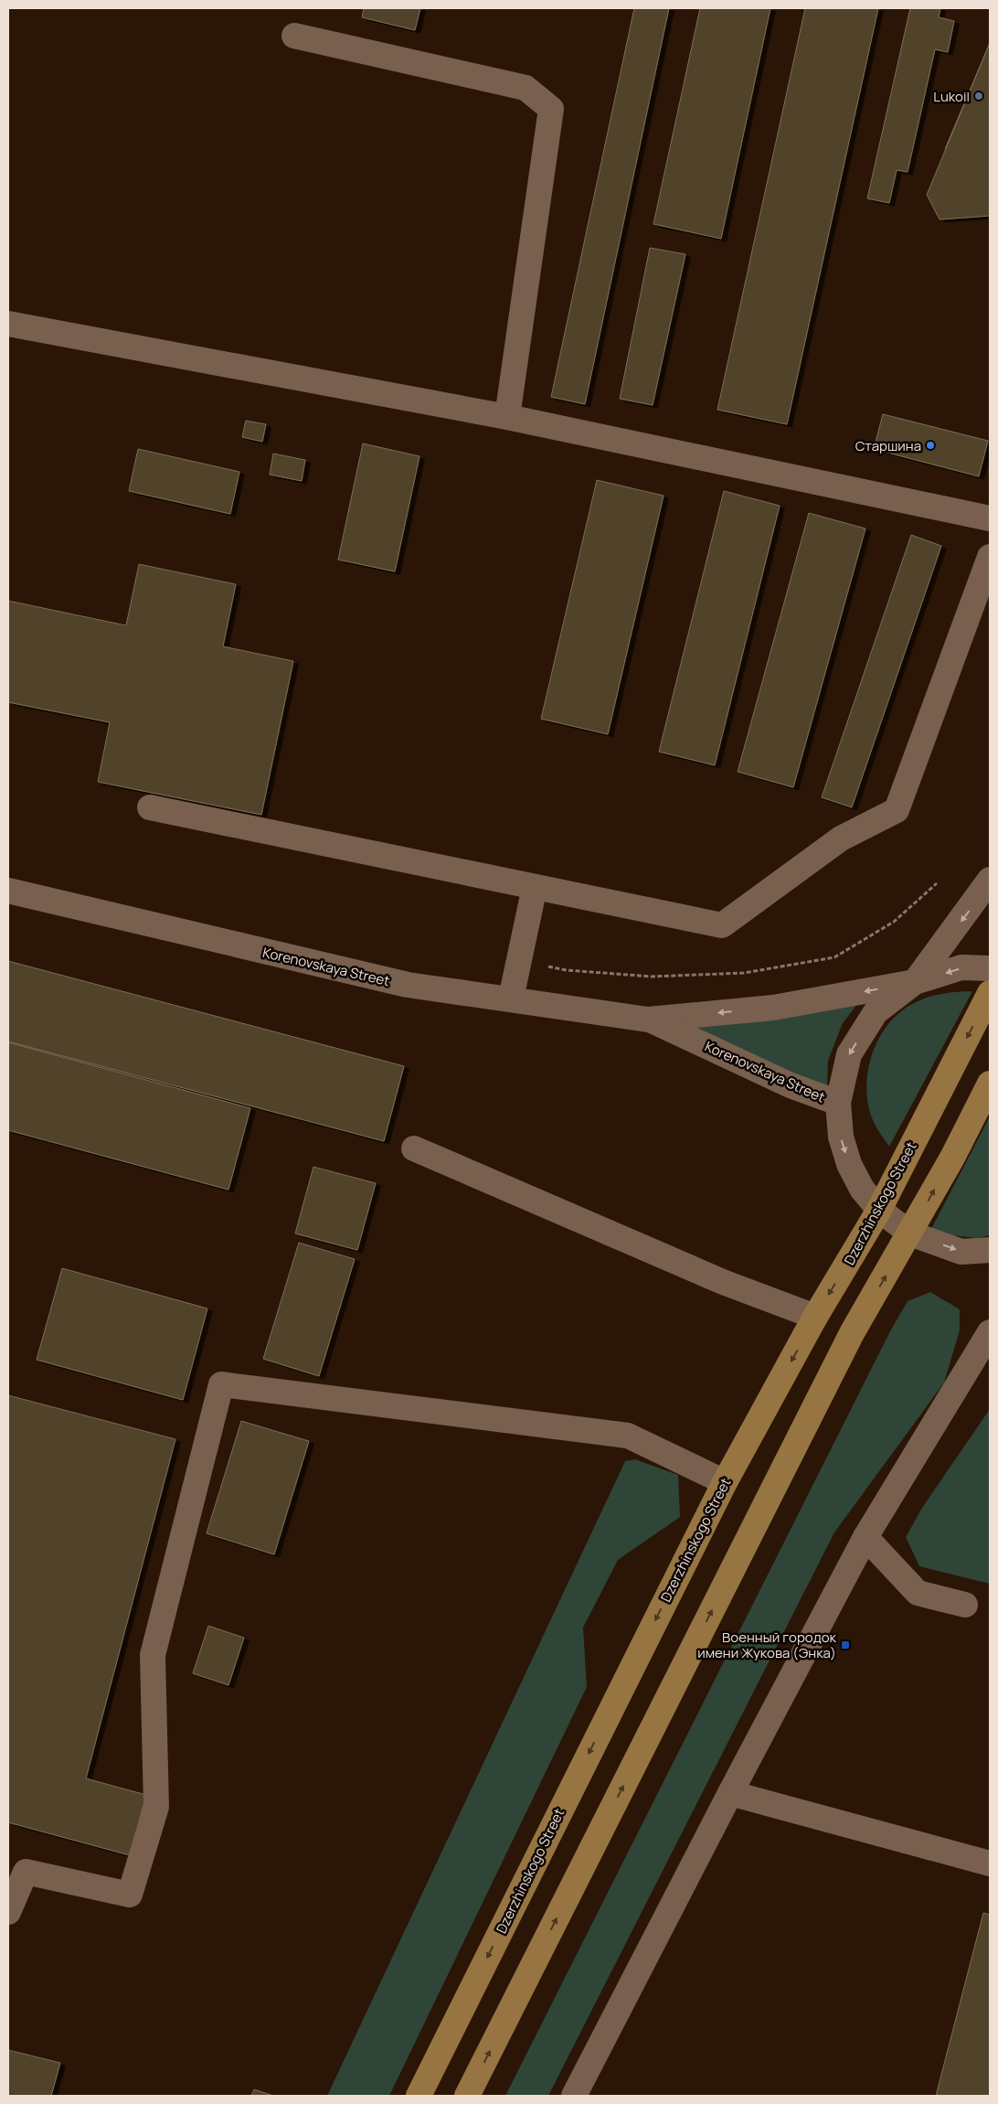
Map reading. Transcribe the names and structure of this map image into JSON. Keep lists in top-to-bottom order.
{
  "streets": {
    "main road": ["Dzerzhinskogo Street"],
    "street": ["Korenovskaya Street"]
  },
  "crossings": [
    ["Korenovskaya Street", "Dzerzhinskogo Street"]
  ],
  "places": {
    "other": ["Lukoil", "Старшина"],
    "transit": ["Военный городок имени Жукова (Энка)"]
  }
}
